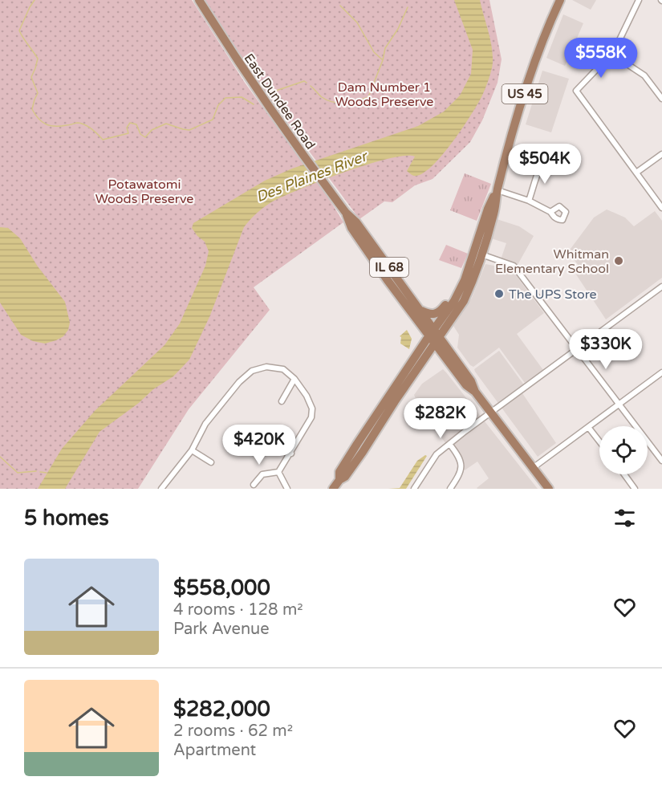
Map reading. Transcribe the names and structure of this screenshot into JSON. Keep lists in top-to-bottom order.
{
  "streets": {
    "main road": ["US 45", "East Dundee Road", "IL 68"]
  },
  "crossings": [
    ["US 45", "East Dundee Road"]
  ],
  "water": ["Des Plaines River"],
  "parks": ["Dam Number 1 Woods Preserve", "Potawatomi Woods Preserve"],
  "places": ["Whitman Elementary School", "The UPS Store"],
  "page": {
    "price": [
      "$558K",
      "$504K",
      "$330K",
      "$282K",
      "$420K"
    ],
    "heading": "5 homes",
    "list": [
      {
        "name": "$558,000",
        "note": "4 rooms · 128 m² · Park Avenue"
      },
      {
        "name": "$282,000",
        "note": "2 rooms · 62 m² · Apartment"
      }
    ]
  }
}
